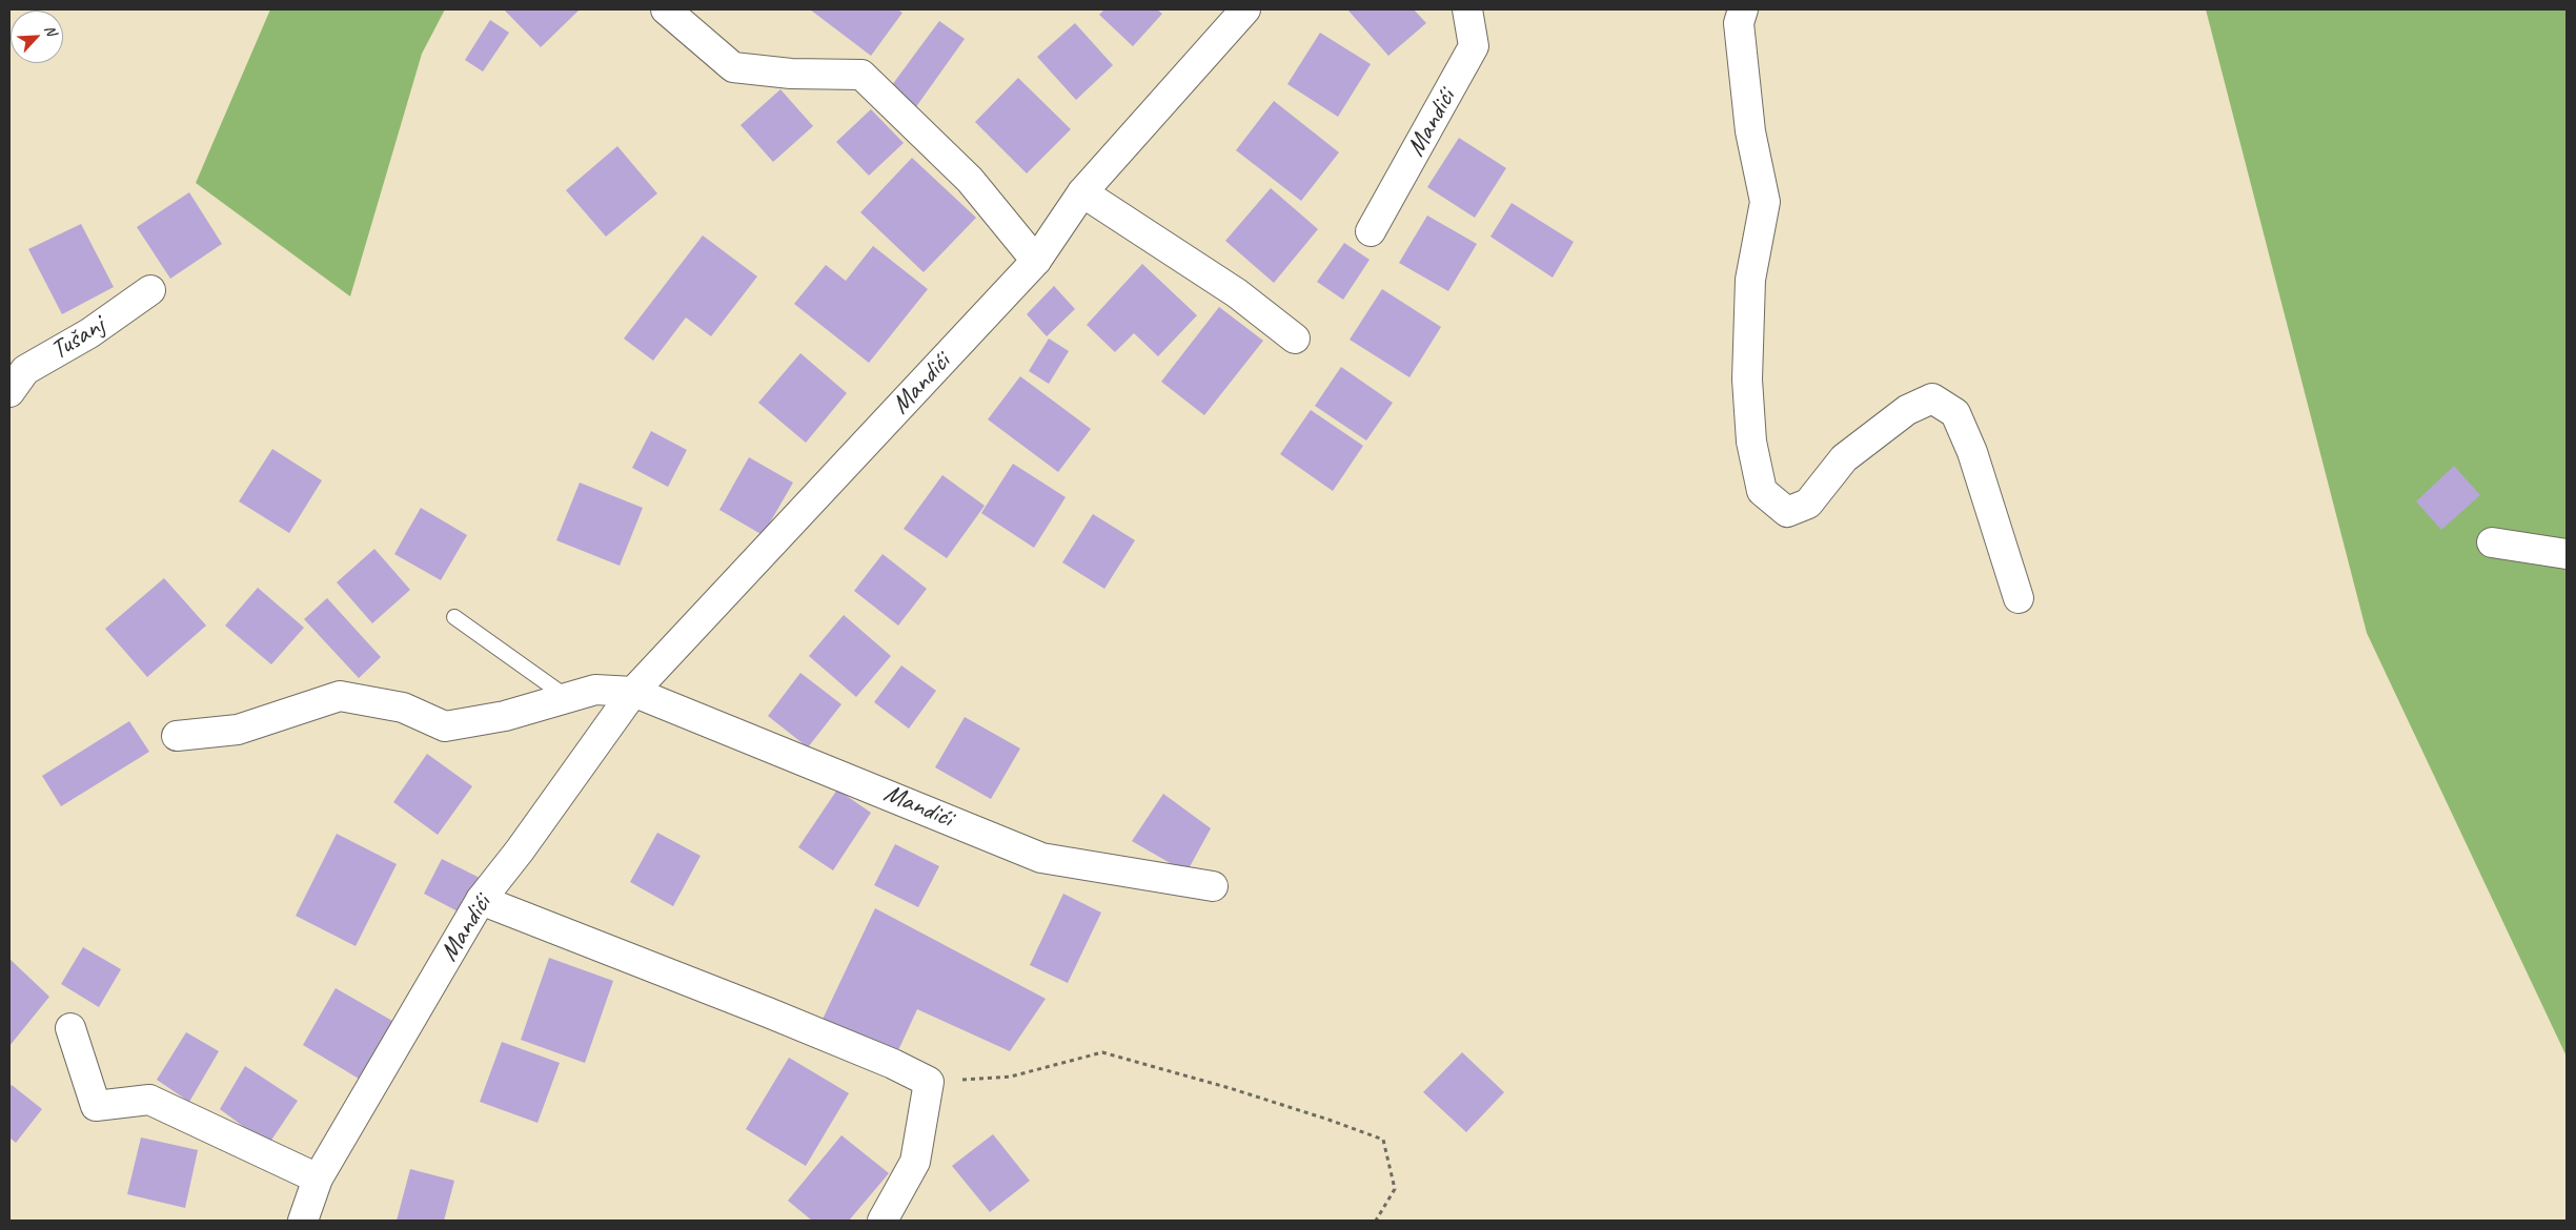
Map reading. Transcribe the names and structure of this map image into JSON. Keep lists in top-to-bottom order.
{
  "streets": {
    "street": ["Mandići", "Tušanj"]
  },
  "north": "top right"
}
